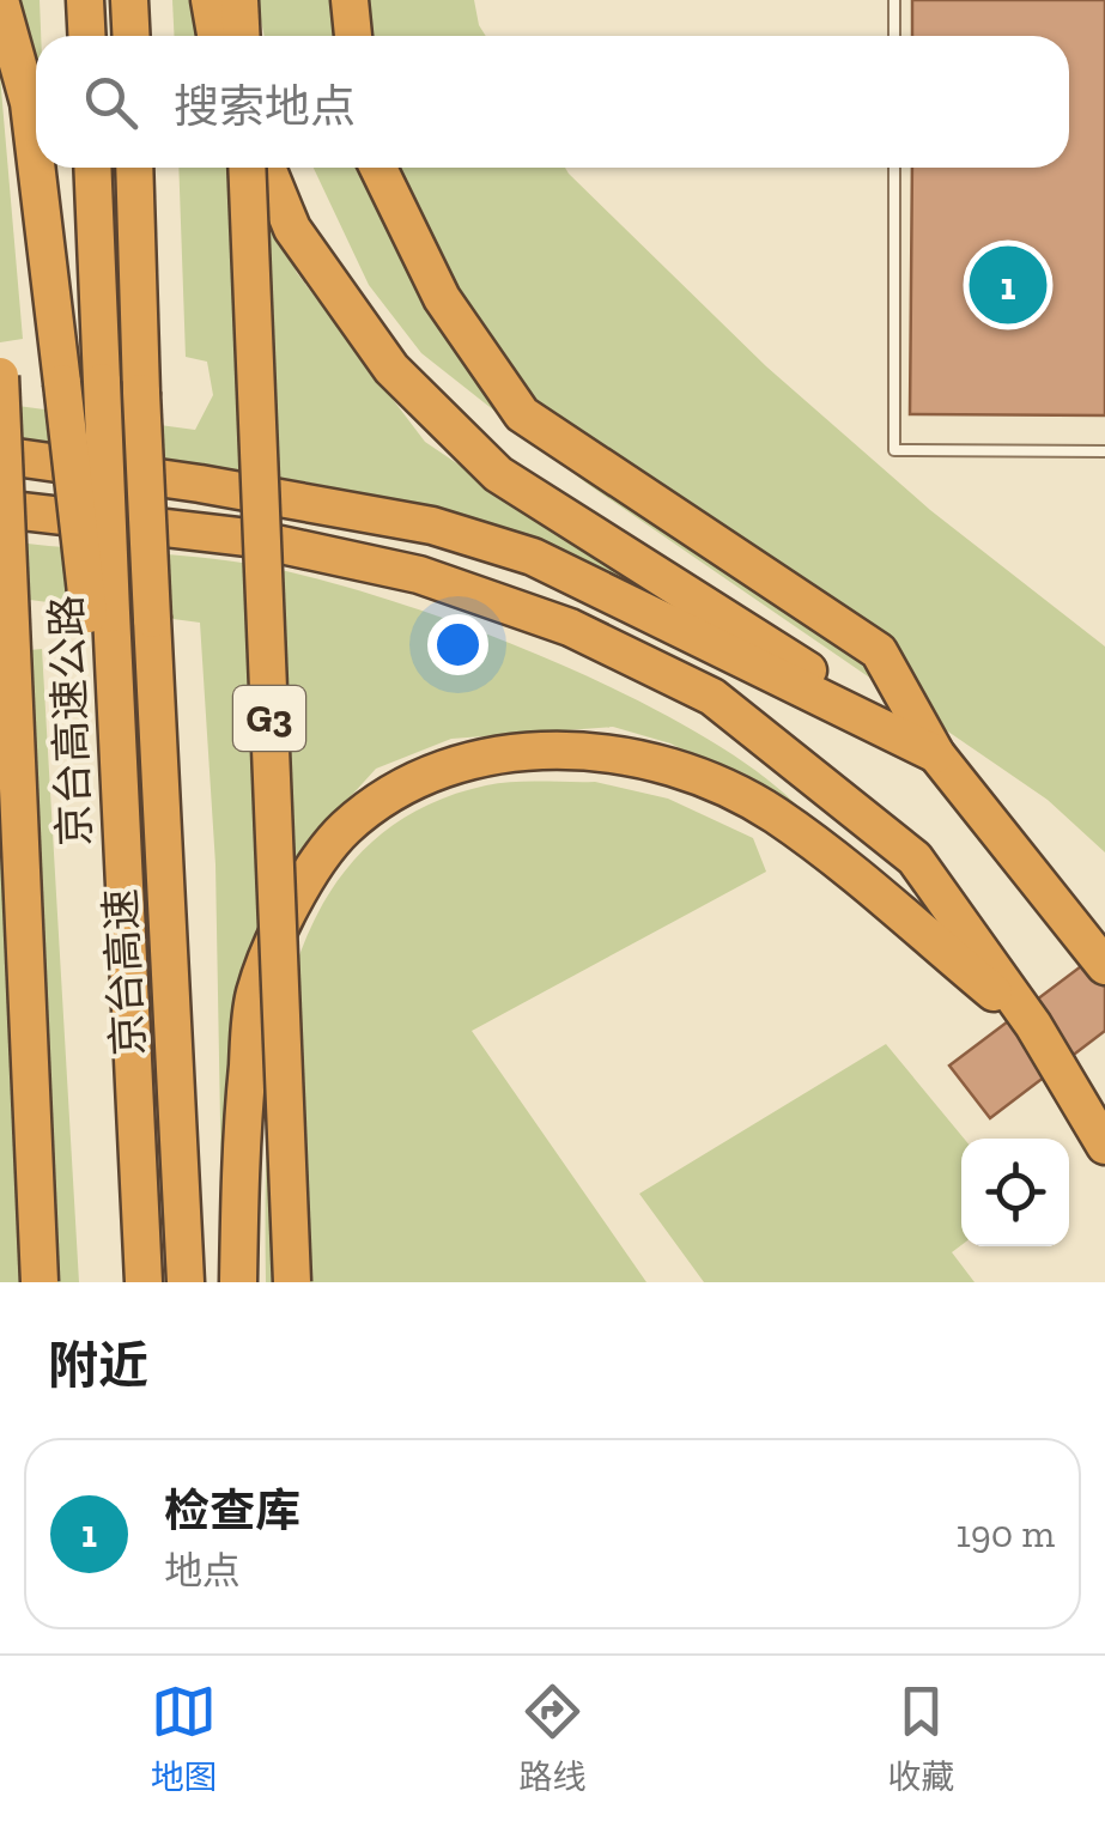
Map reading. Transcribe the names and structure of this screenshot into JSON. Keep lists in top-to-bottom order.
{
  "streets": {
    "highway": ["G3", "京台高速公路", "京台高速"]
  },
  "page": {
    "search": "搜索地点",
    "pins": "1",
    "heading": "附近",
    "list": [
      {
        "mark": "1",
        "name": "检查库",
        "note": "地点",
        "value": "190 m"
      }
    ],
    "nav": ["地图", "路线", "收藏"]
  }
}
